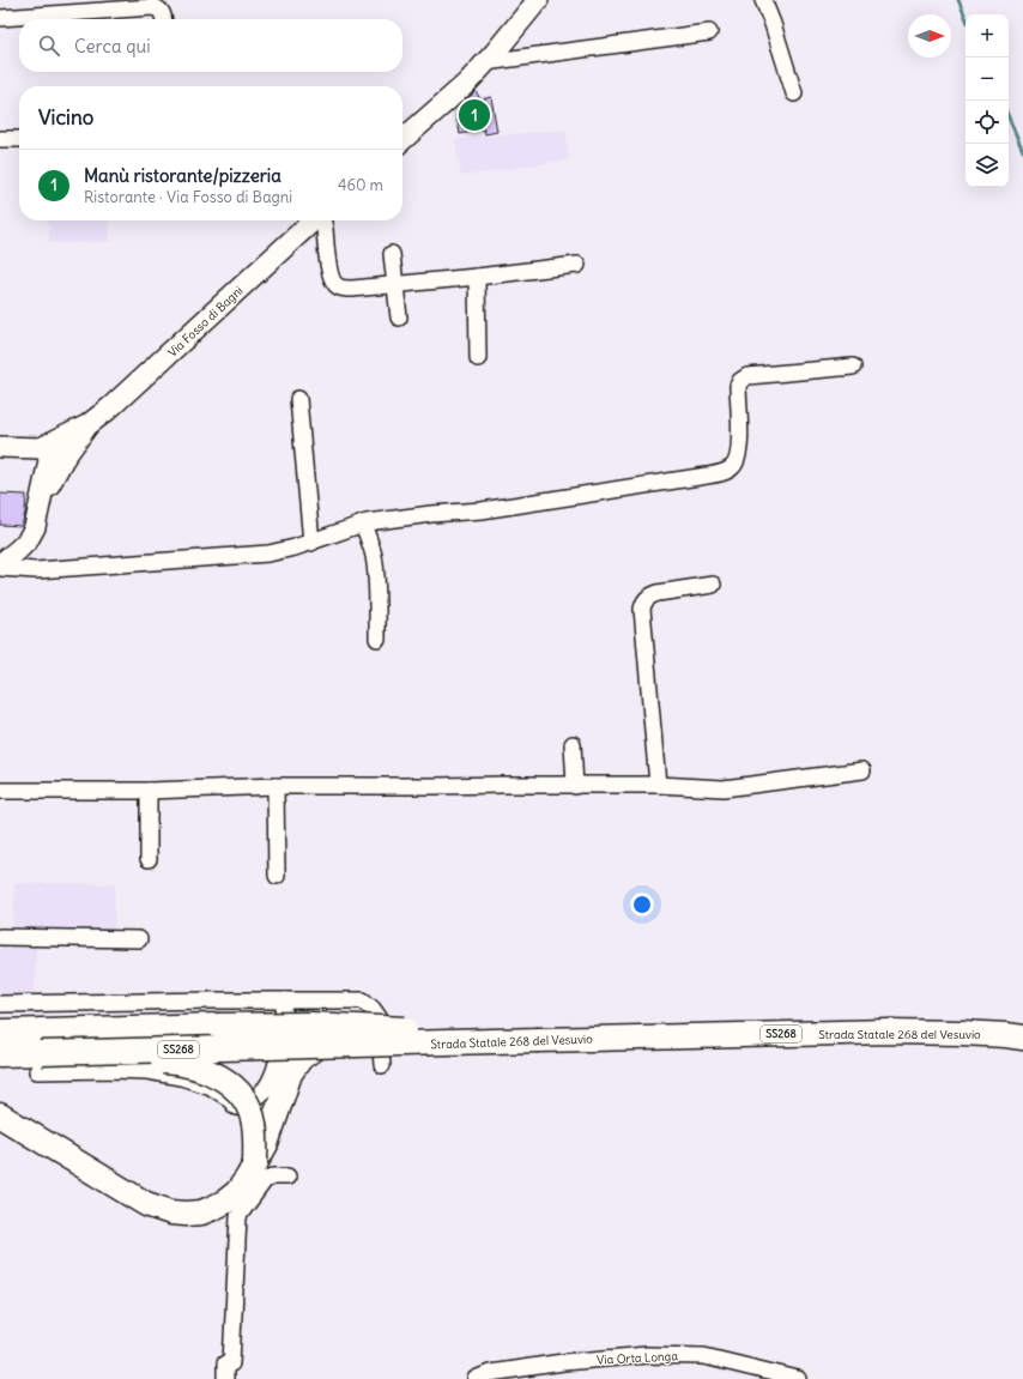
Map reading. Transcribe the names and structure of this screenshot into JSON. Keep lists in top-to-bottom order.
{
  "streets": {
    "highway": ["SS268", "Strada Statale 268 del Vesuvio"],
    "main road": ["Via Fosso di Bagni"],
    "street": ["Via Orta Longa"]
  },
  "north": "right",
  "page": {
    "map_buttons": ["+", "−"],
    "search": "Cerca qui",
    "heading": "Vicino",
    "pins": "1",
    "list": [
      {
        "mark": "1",
        "name": "Manù ristorante/pizzeria",
        "note": "Ristorante · Via Fosso di Bagni",
        "value": "460 m"
      }
    ]
  }
}
